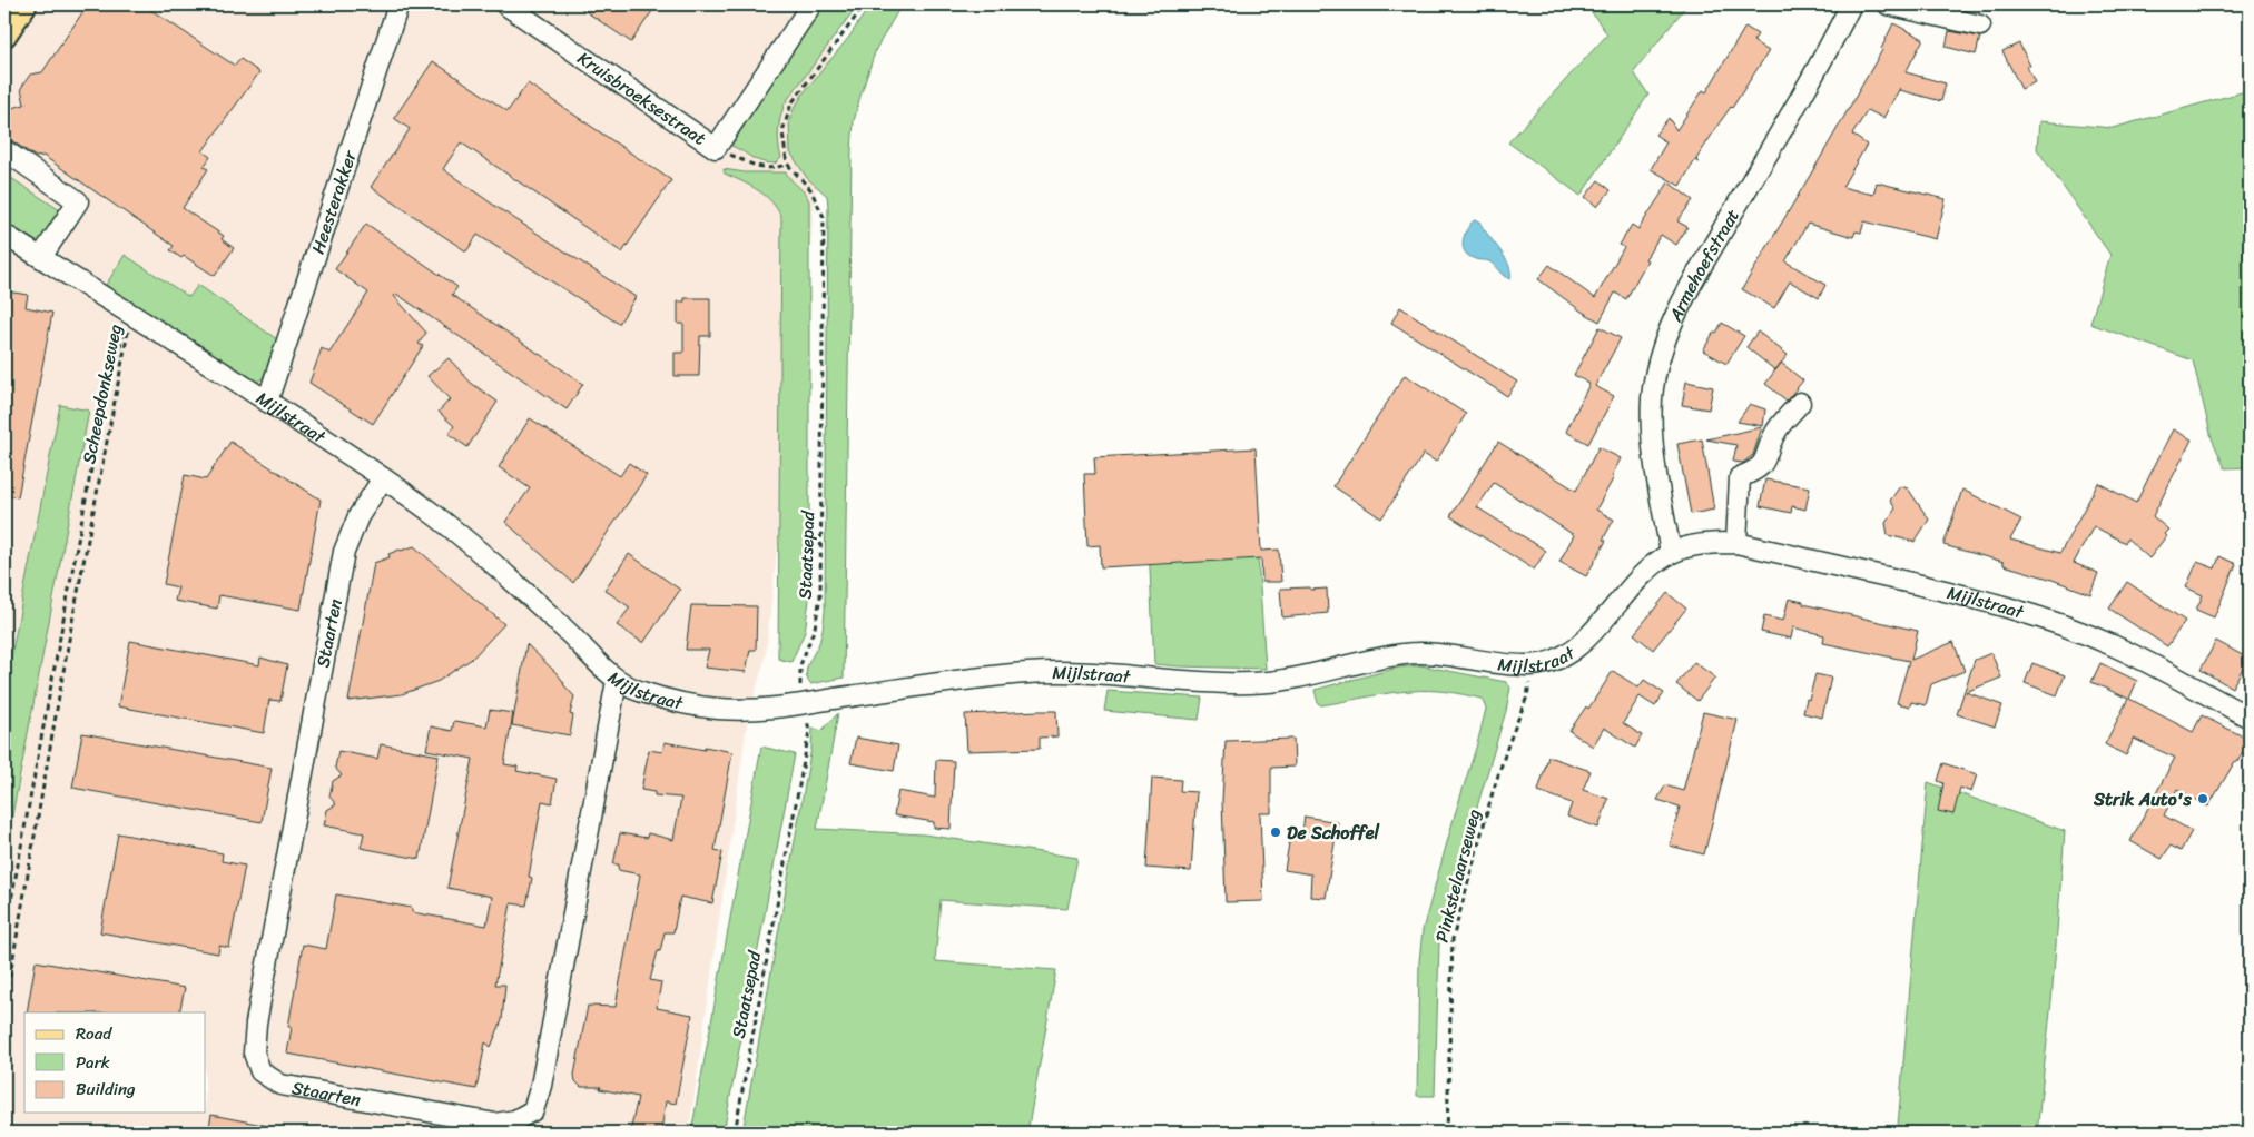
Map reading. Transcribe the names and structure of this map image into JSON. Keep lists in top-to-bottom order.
{
  "streets": {
    "street": [
      "Kruisbroeksestraat",
      "Heesterakker",
      "Armehoefstraat",
      "Mijlstraat",
      "Staarten"
    ],
    "path": ["Scheepdonkseweg", "Staatsepad", "Pinkstelaarseweg"]
  },
  "crossings": [
    ["Kruisbroeksestraat", "Staatsepad"],
    ["Heesterakker", "Mijlstraat"],
    ["Armehoefstraat", "Mijlstraat"],
    ["Scheepdonkseweg", "Mijlstraat"],
    ["Mijlstraat", "Staatsepad"],
    ["Mijlstraat", "Staarten"],
    ["Mijlstraat", "Pinkstelaarseweg"]
  ],
  "places": ["Strik Auto's", "De Schoffel"],
  "legend": ["Road", "Park", "Building"]
}
